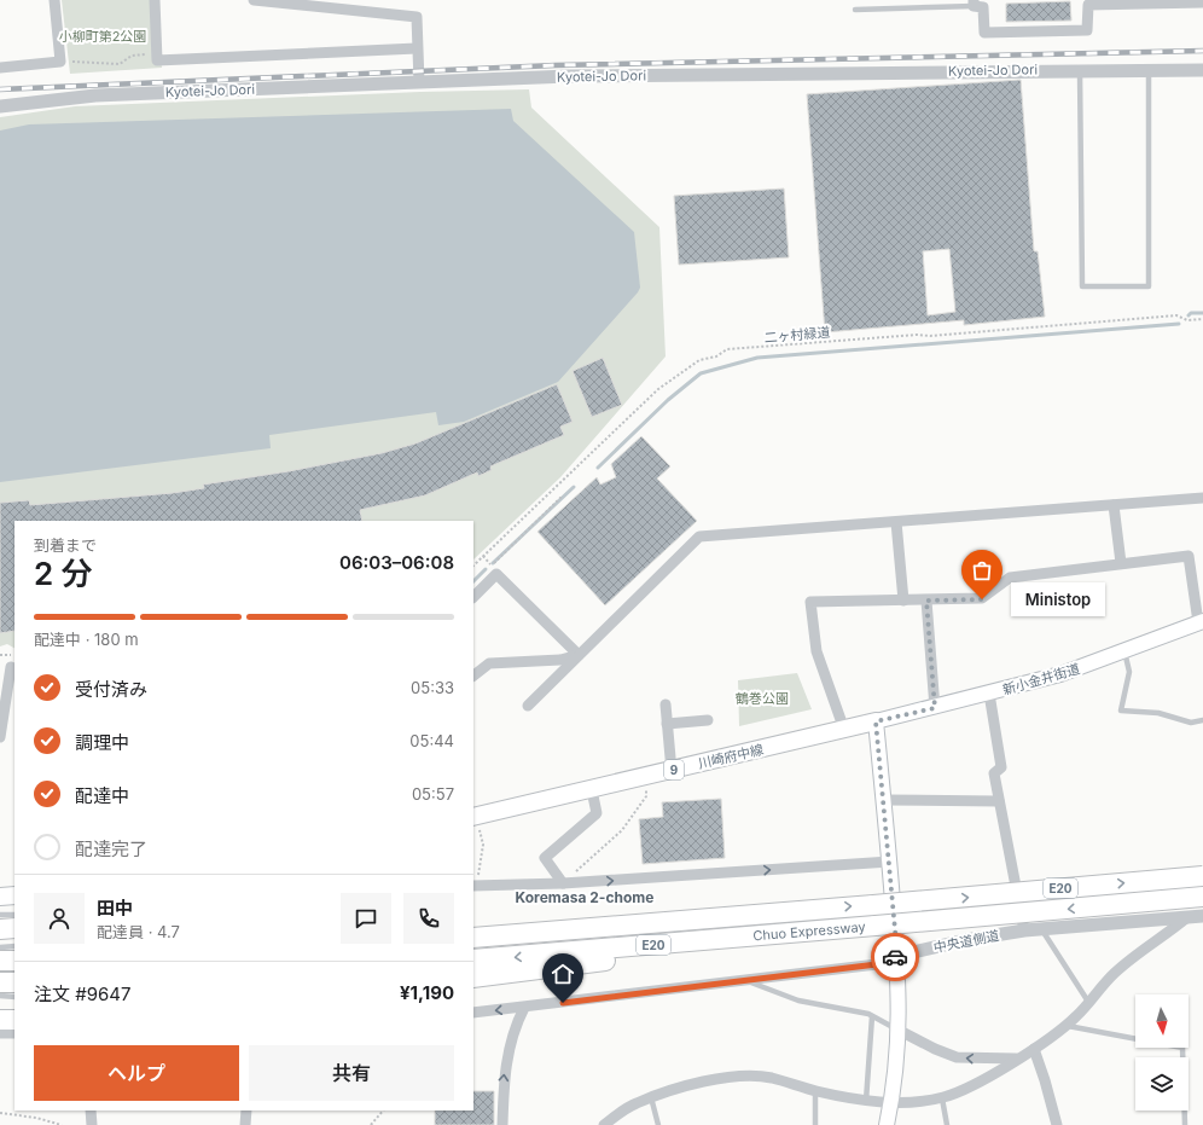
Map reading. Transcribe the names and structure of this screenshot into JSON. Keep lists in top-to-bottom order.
{
  "streets": {
    "highway": ["E20", "Chuo Expressway"],
    "main road": ["新小金井街道", "川崎府中線", "9"],
    "street": ["Kyotei-Jo Dori", "中央道側道"],
    "path": ["二ヶ村緑道"]
  },
  "crossings": [
    ["新小金井街道", "川崎府中線"]
  ],
  "districts": ["Koremasa 2-chome"],
  "parks": ["小柳町第2公園", "鶴巻公園"],
  "places": ["Ministop"],
  "north": "bottom",
  "page": {
    "heading": ["2 分", "到着まで", "06:03–06:08"],
    "panel": [
      "田中",
      "配達員 · 4.7",
      "注文 #9647",
      "¥1,190"
    ],
    "bubble": "Ministop",
    "bar": "配達中 · 180 m",
    "list": [
      ["受付済み", "05:33"],
      ["調理中", "05:44"],
      ["配達中", "05:57"],
      "配達完了"
    ],
    "buttons": ["ヘルプ", "共有"]
  }
}
